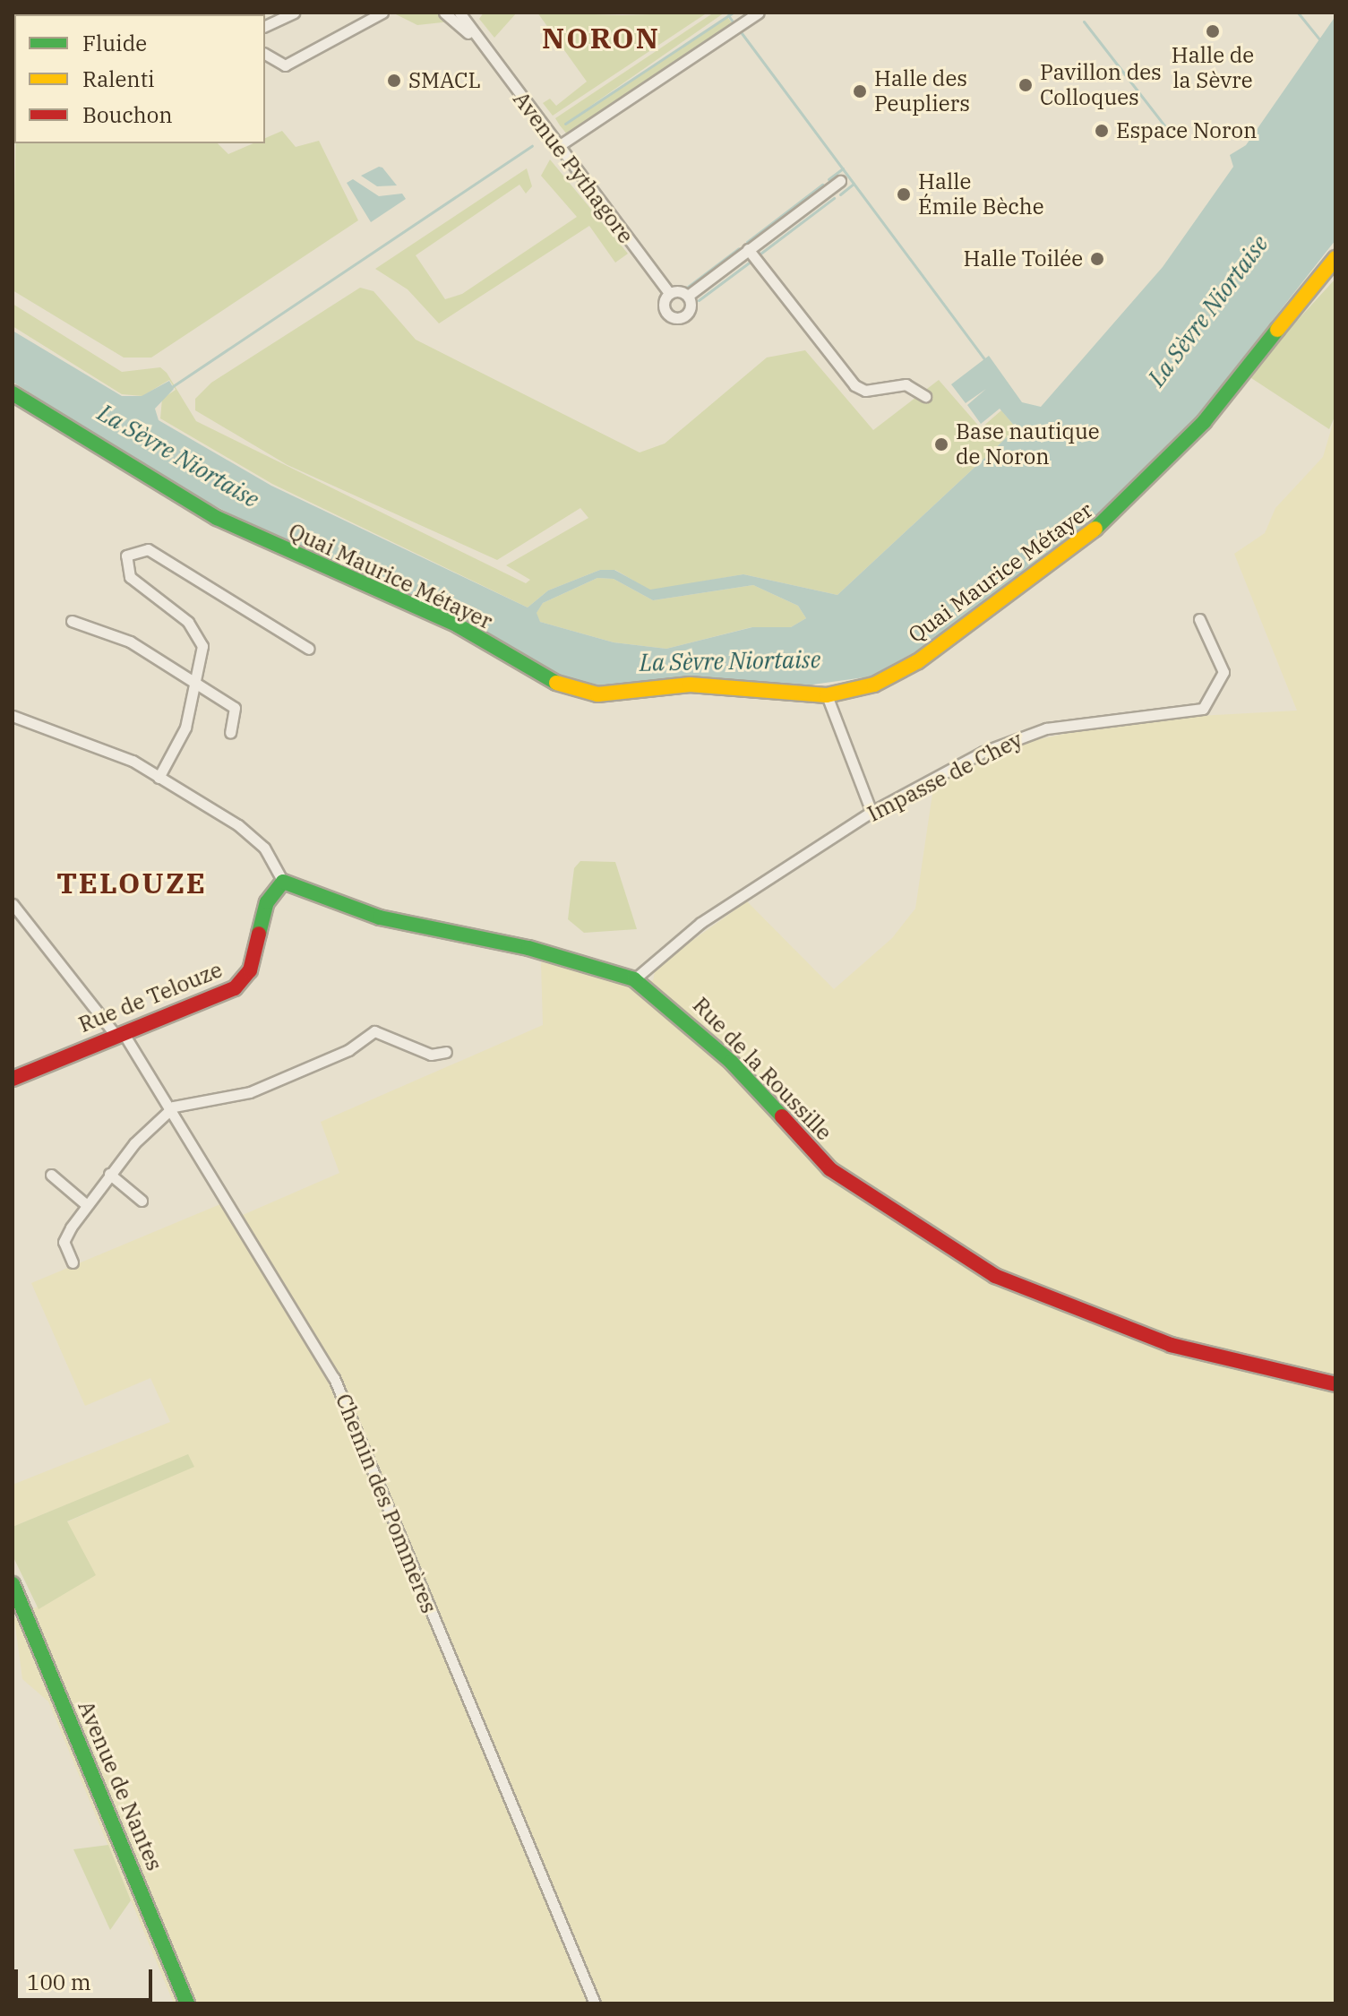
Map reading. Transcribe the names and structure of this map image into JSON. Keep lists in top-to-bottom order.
{
  "streets": {
    "street": [
      "Avenue Pythagore",
      "Quai Maurice Métayer",
      "Impasse de Chey",
      "Rue de Telouze",
      "Rue de la Roussille",
      "Chemin des Pommères",
      "Avenue de Nantes"
    ]
  },
  "crossings": [
    ["Impasse de Chey", "Rue de la Roussille"],
    ["Rue de Telouze", "Rue de la Roussille"],
    ["Rue de Telouze", "Chemin des Pommères"]
  ],
  "districts": ["NORON", "TELOUZE"],
  "water": ["La Sèvre Niortaise"],
  "places": [
    "Halle de la Sèvre",
    "SMACL",
    "Pavillon des Colloques",
    "Halle des Peupliers",
    "Espace Noron",
    "Halle Émile Bèche",
    "Halle Toilée",
    "Base nautique de Noron"
  ],
  "legend": ["Fluide", "Ralenti", "Bouchon"],
  "scale_bar": "100 m"
}
